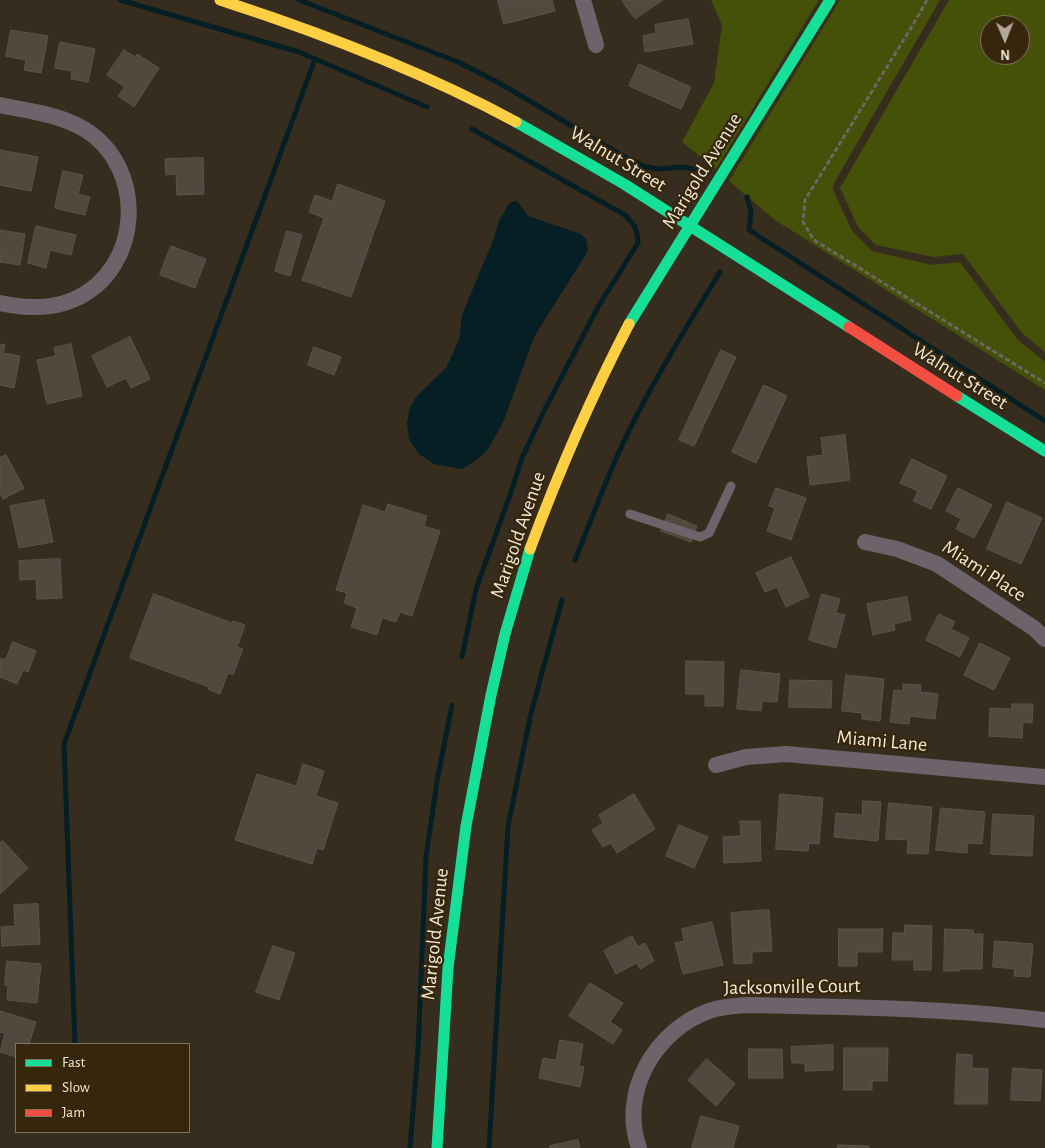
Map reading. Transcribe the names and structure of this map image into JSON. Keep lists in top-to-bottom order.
{
  "streets": {
    "main road": ["Walnut Street", "Marigold Avenue"],
    "street": ["Miami Place", "Miami Lane", "Jacksonville Court"]
  },
  "crossings": [
    ["Walnut Street", "Marigold Avenue"]
  ],
  "legend": ["Fast", "Slow", "Jam"],
  "north": "bottom"
}
